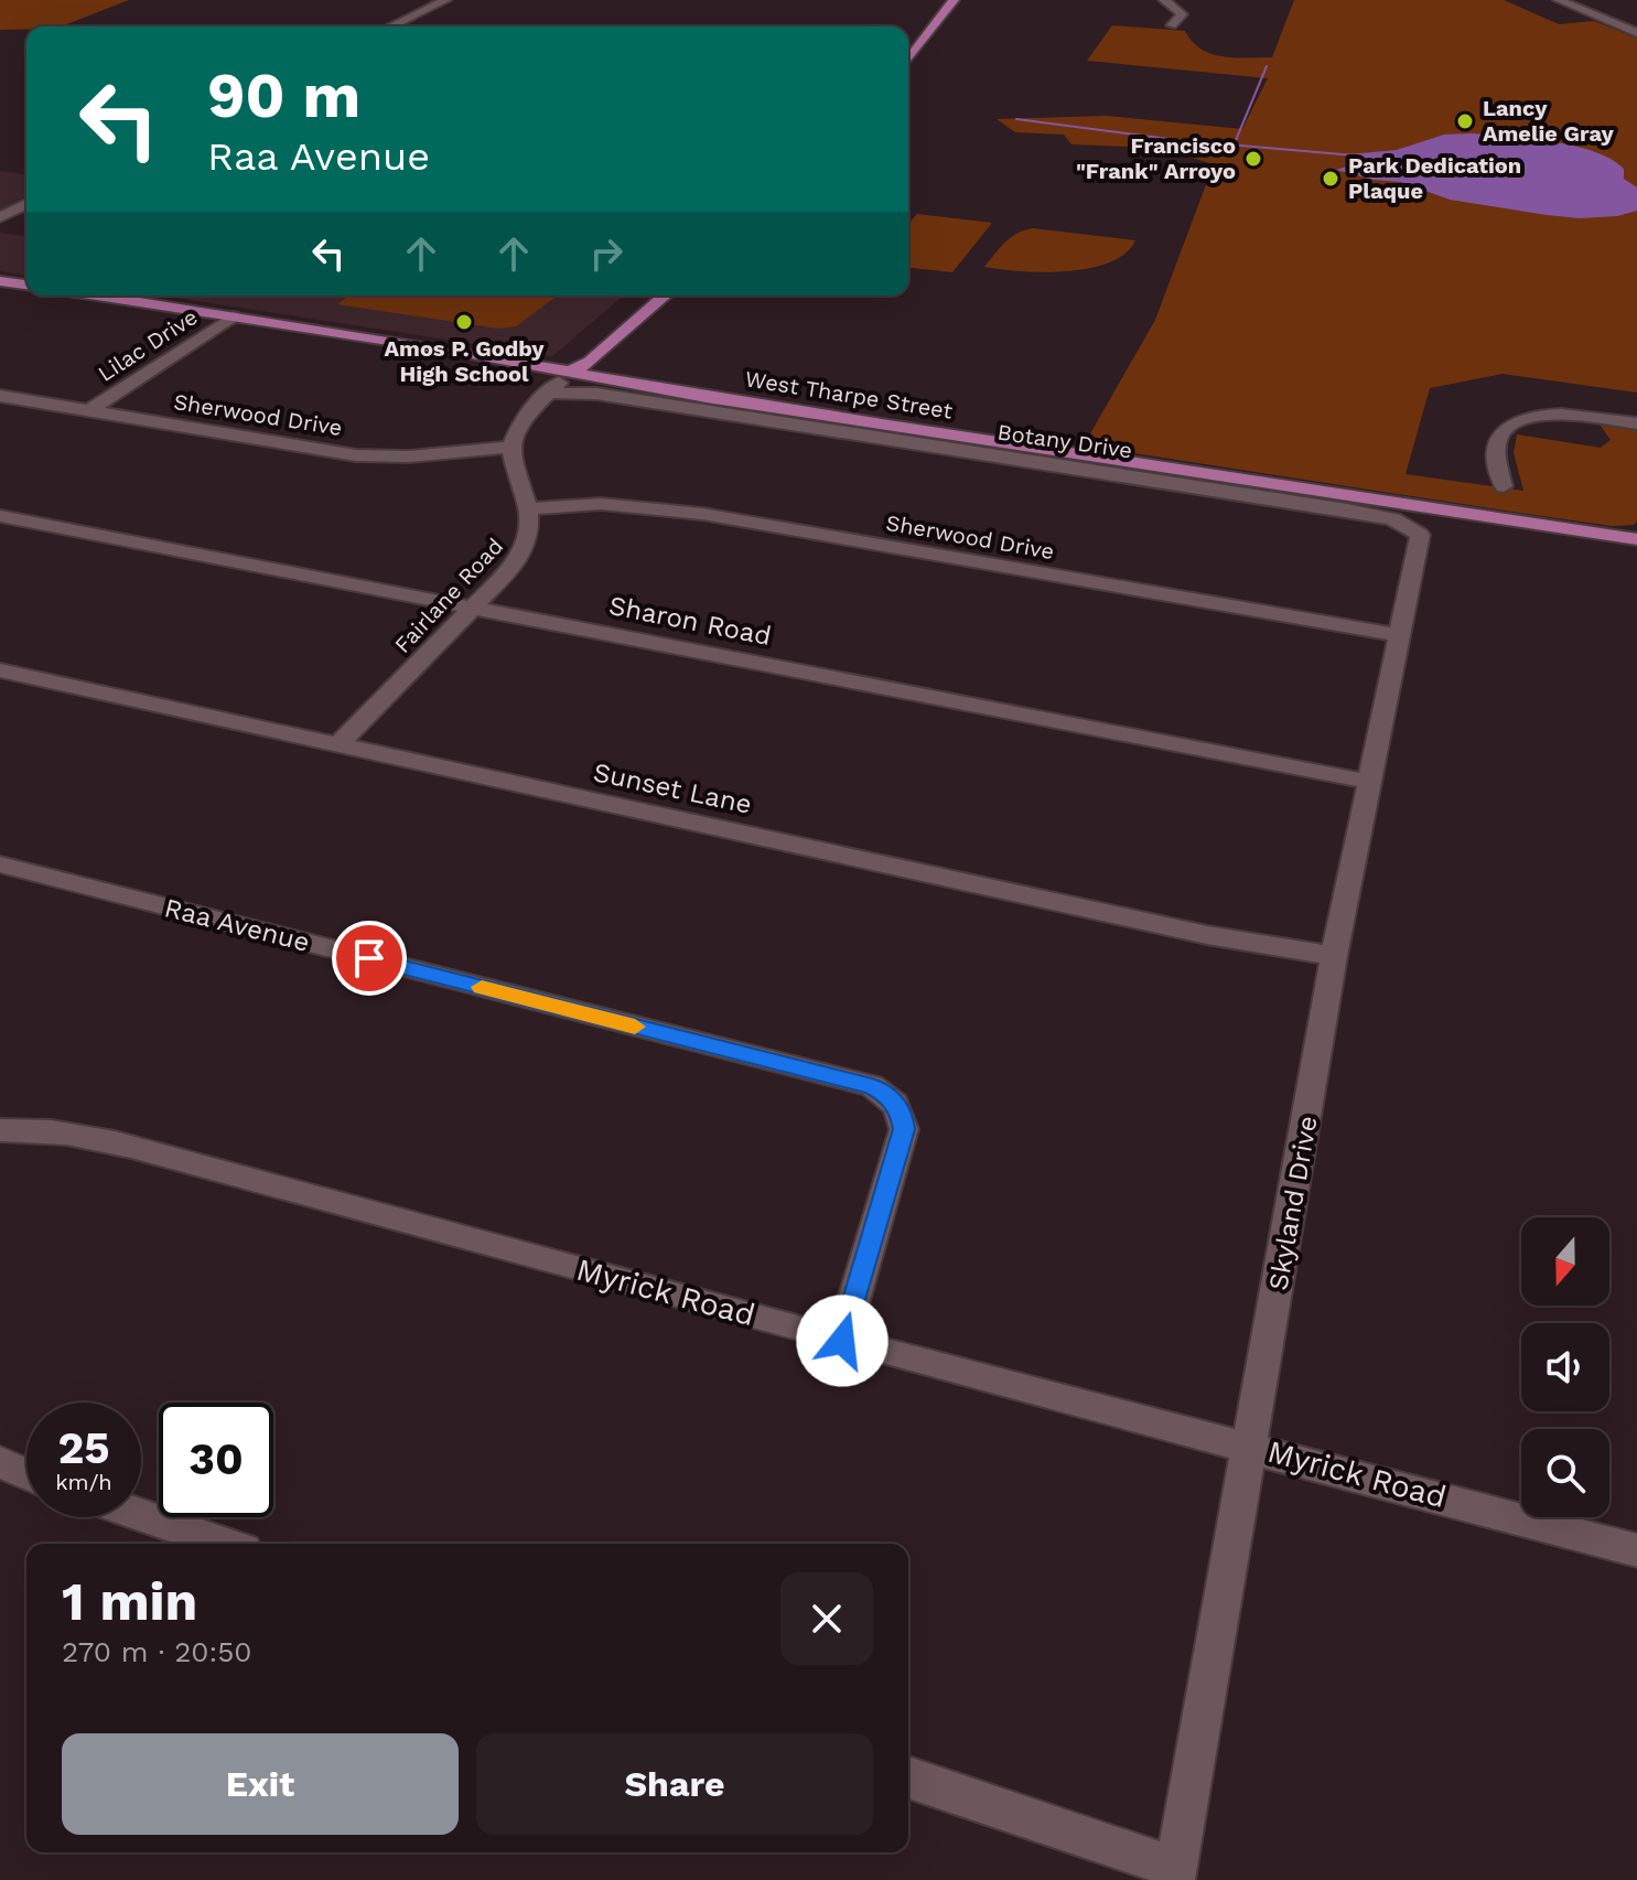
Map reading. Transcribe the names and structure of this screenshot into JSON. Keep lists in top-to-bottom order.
{
  "streets": {
    "main road": ["West Tharpe Street"],
    "street": [
      "Lilac Drive",
      "Sherwood Drive",
      "Botany Drive",
      "Fairlane Road",
      "Sharon Road",
      "Sunset Lane",
      "Raa Avenue",
      "Skyland Drive",
      "Myrick Road"
    ]
  },
  "crossings": [
    ["Lilac Drive", "West Tharpe Street"],
    ["Lilac Drive", "Sherwood Drive"],
    ["Sherwood Drive", "Fairlane Road"],
    ["Sherwood Drive", "Skyland Drive"],
    ["Botany Drive", "Skyland Drive"],
    ["Fairlane Road", "Sharon Road"],
    ["Fairlane Road", "Sunset Lane"],
    ["Sharon Road", "Skyland Drive"],
    ["Sunset Lane", "Skyland Drive"],
    ["Raa Avenue", "Myrick Road"],
    ["Skyland Drive", "Myrick Road"]
  ],
  "places": [
    "Lancy Amelie Gray",
    "Francisco \"Frank\" Arroyo",
    "Park Dedication Plaque",
    "Amos P. Godby High School"
  ],
  "north": "bottom",
  "page": {
    "turn": ["90 m", "Raa Avenue"],
    "speed": "25 km/h",
    "limit": "30",
    "heading": ["1 min", "270 m · 20:50"],
    "buttons": ["Exit", "Share"]
  }
}
